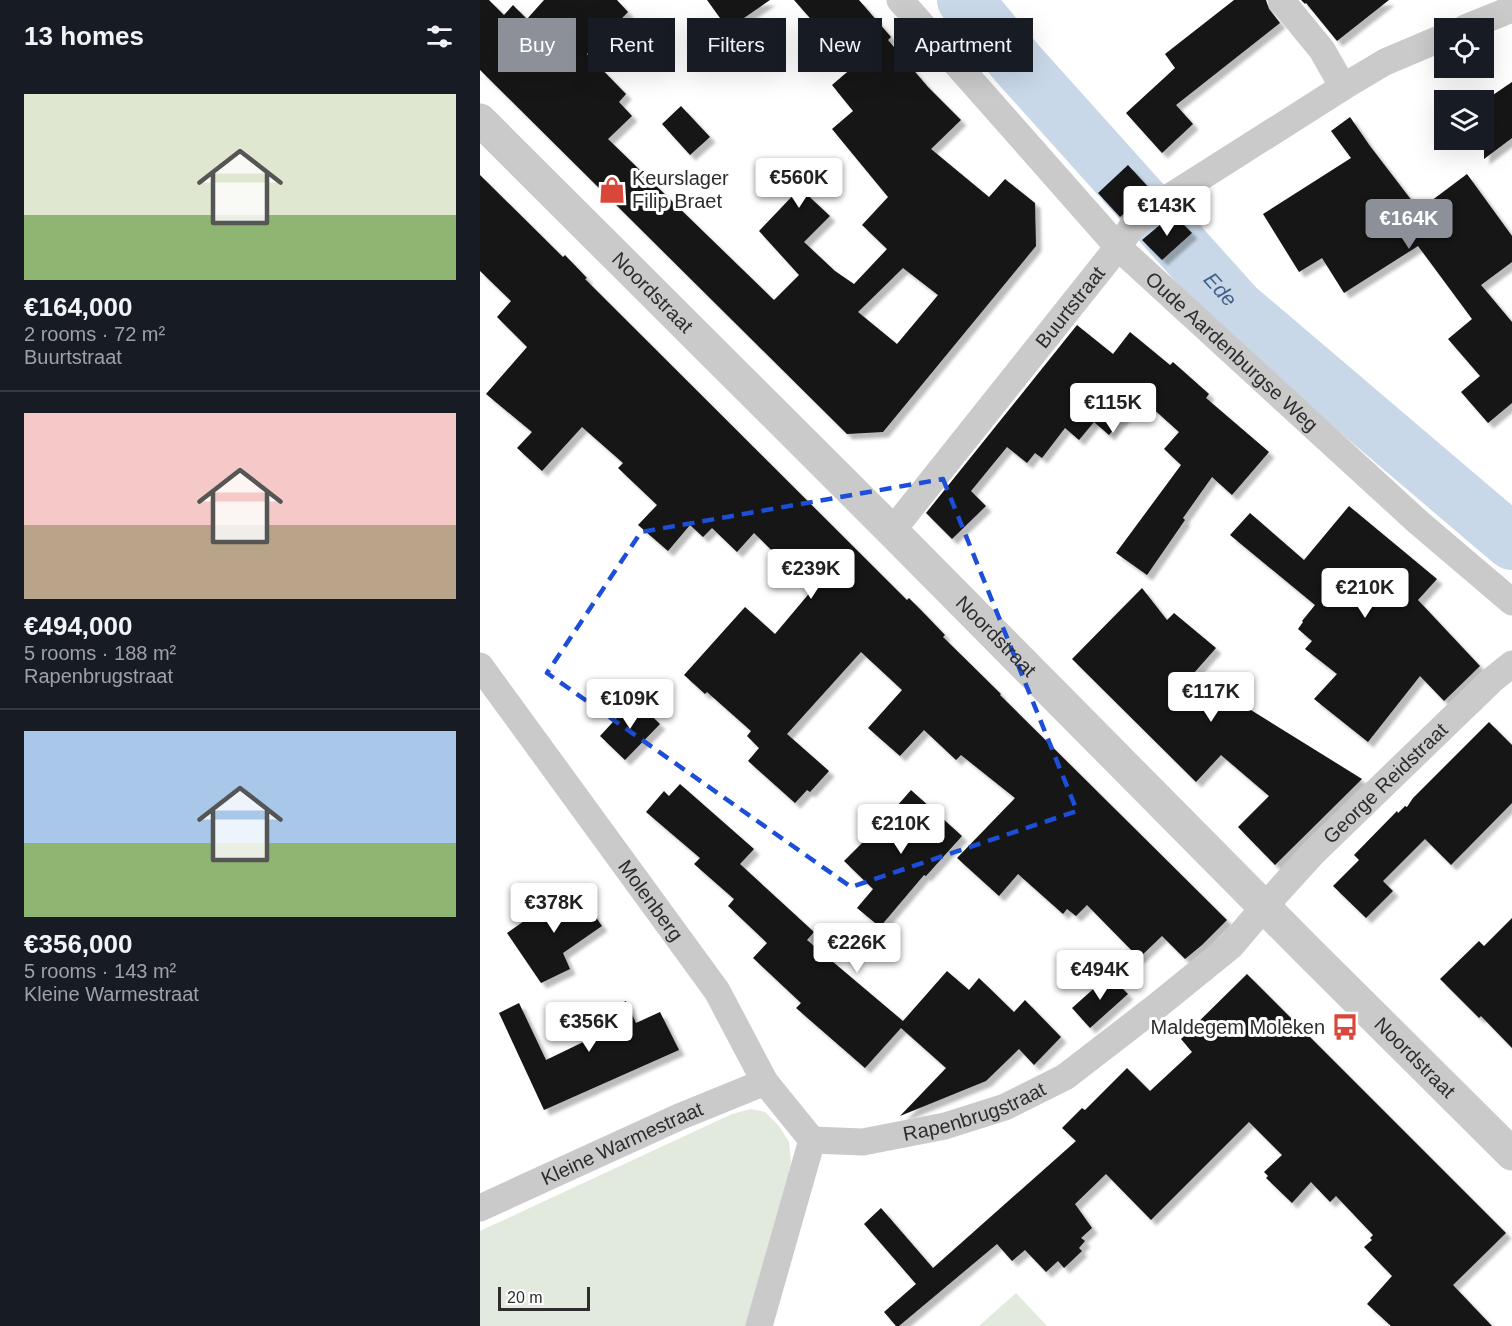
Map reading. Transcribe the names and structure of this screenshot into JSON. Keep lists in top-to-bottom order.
{
  "streets": {
    "street": [
      "Noordstraat",
      "Buurtstraat",
      "Oude Aardenburgse Weg",
      "George Reidstraat",
      "Molenberg",
      "Rapenbrugstraat",
      "Kleine Warmestraat"
    ]
  },
  "crossings": [
    ["Noordstraat", "Buurtstraat"],
    ["Noordstraat", "George Reidstraat"],
    ["Noordstraat", "Rapenbrugstraat"],
    ["Buurtstraat", "Oude Aardenburgse Weg"],
    ["George Reidstraat", "Rapenbrugstraat"],
    ["Molenberg", "Rapenbrugstraat"],
    ["Molenberg", "Kleine Warmestraat"]
  ],
  "water": ["Ede"],
  "places": {
    "shop": ["Keurslager Filip Braet"],
    "bus stop": ["Maldegem Moleken"]
  },
  "scale_bar": "20 m",
  "page": {
    "heading": "13 homes",
    "chip": [
      "Buy",
      "Rent",
      "Filters",
      "New",
      "Apartment"
    ],
    "list": [
      {
        "name": "€164,000",
        "note": "2 rooms · 72 m² · Buurtstraat"
      },
      {
        "name": "€494,000",
        "note": "5 rooms · 188 m² · Rapenbrugstraat"
      },
      {
        "name": "€356,000",
        "note": "5 rooms · 143 m² · Kleine Warmestraat"
      }
    ],
    "price": [
      "€560K",
      "€143K",
      "€164K",
      "€115K",
      "€239K",
      "€210K",
      "€117K",
      "€109K",
      "€210K",
      "€378K",
      "€226K",
      "€494K",
      "€356K"
    ],
    "scale": "20 m"
  }
}
